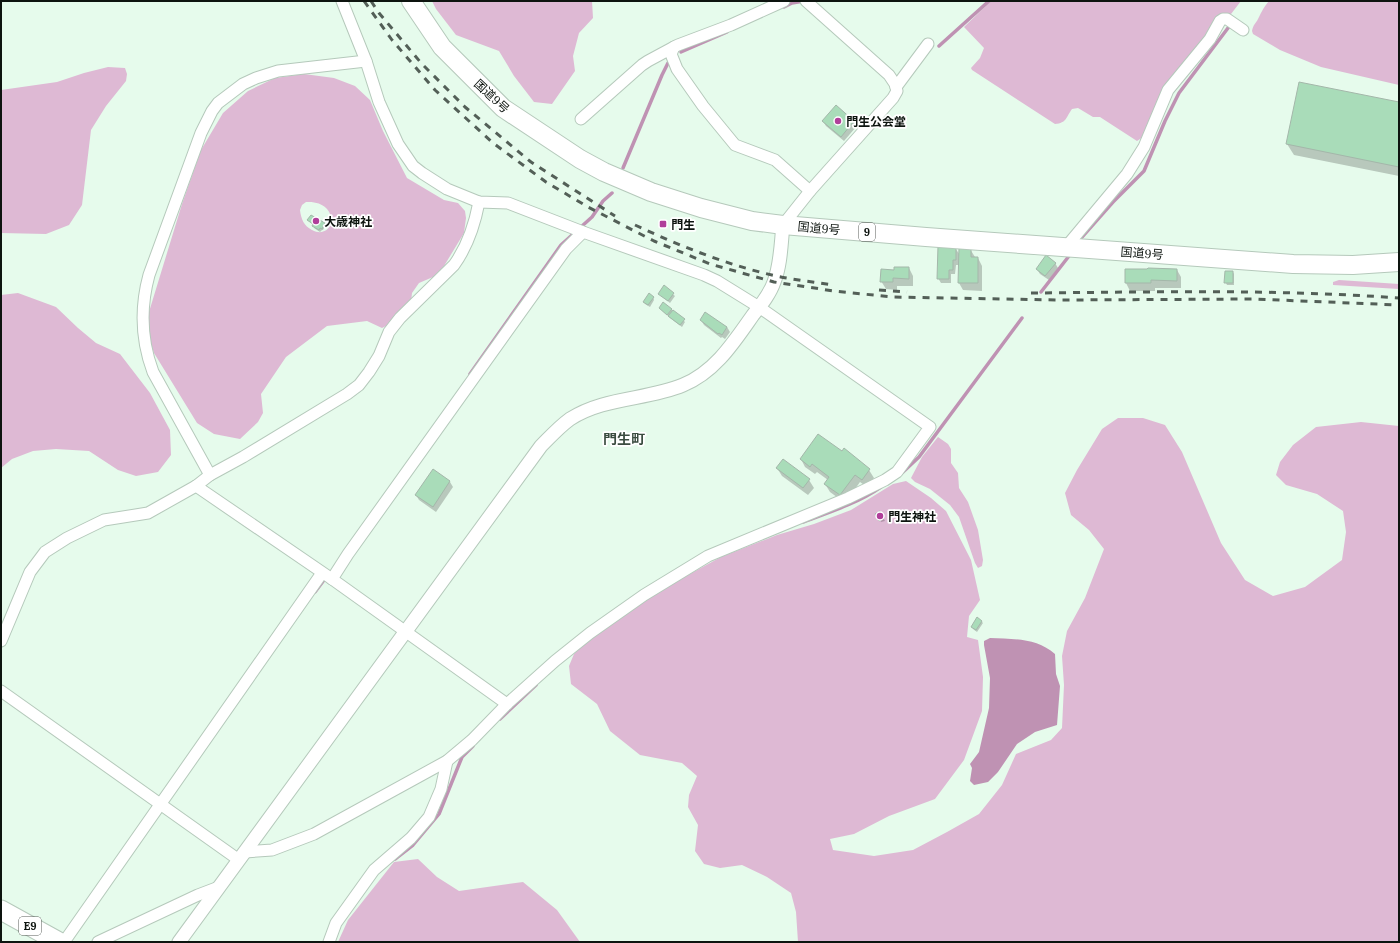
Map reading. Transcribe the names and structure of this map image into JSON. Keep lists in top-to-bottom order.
{
  "streets": {
    "highway": ["国道9号", "9", "E9"]
  },
  "districts": ["門生町"],
  "places": {
    "other": ["門生公会堂", "大歳神社", "門生神社"],
    "transit": ["門生"]
  }
}
